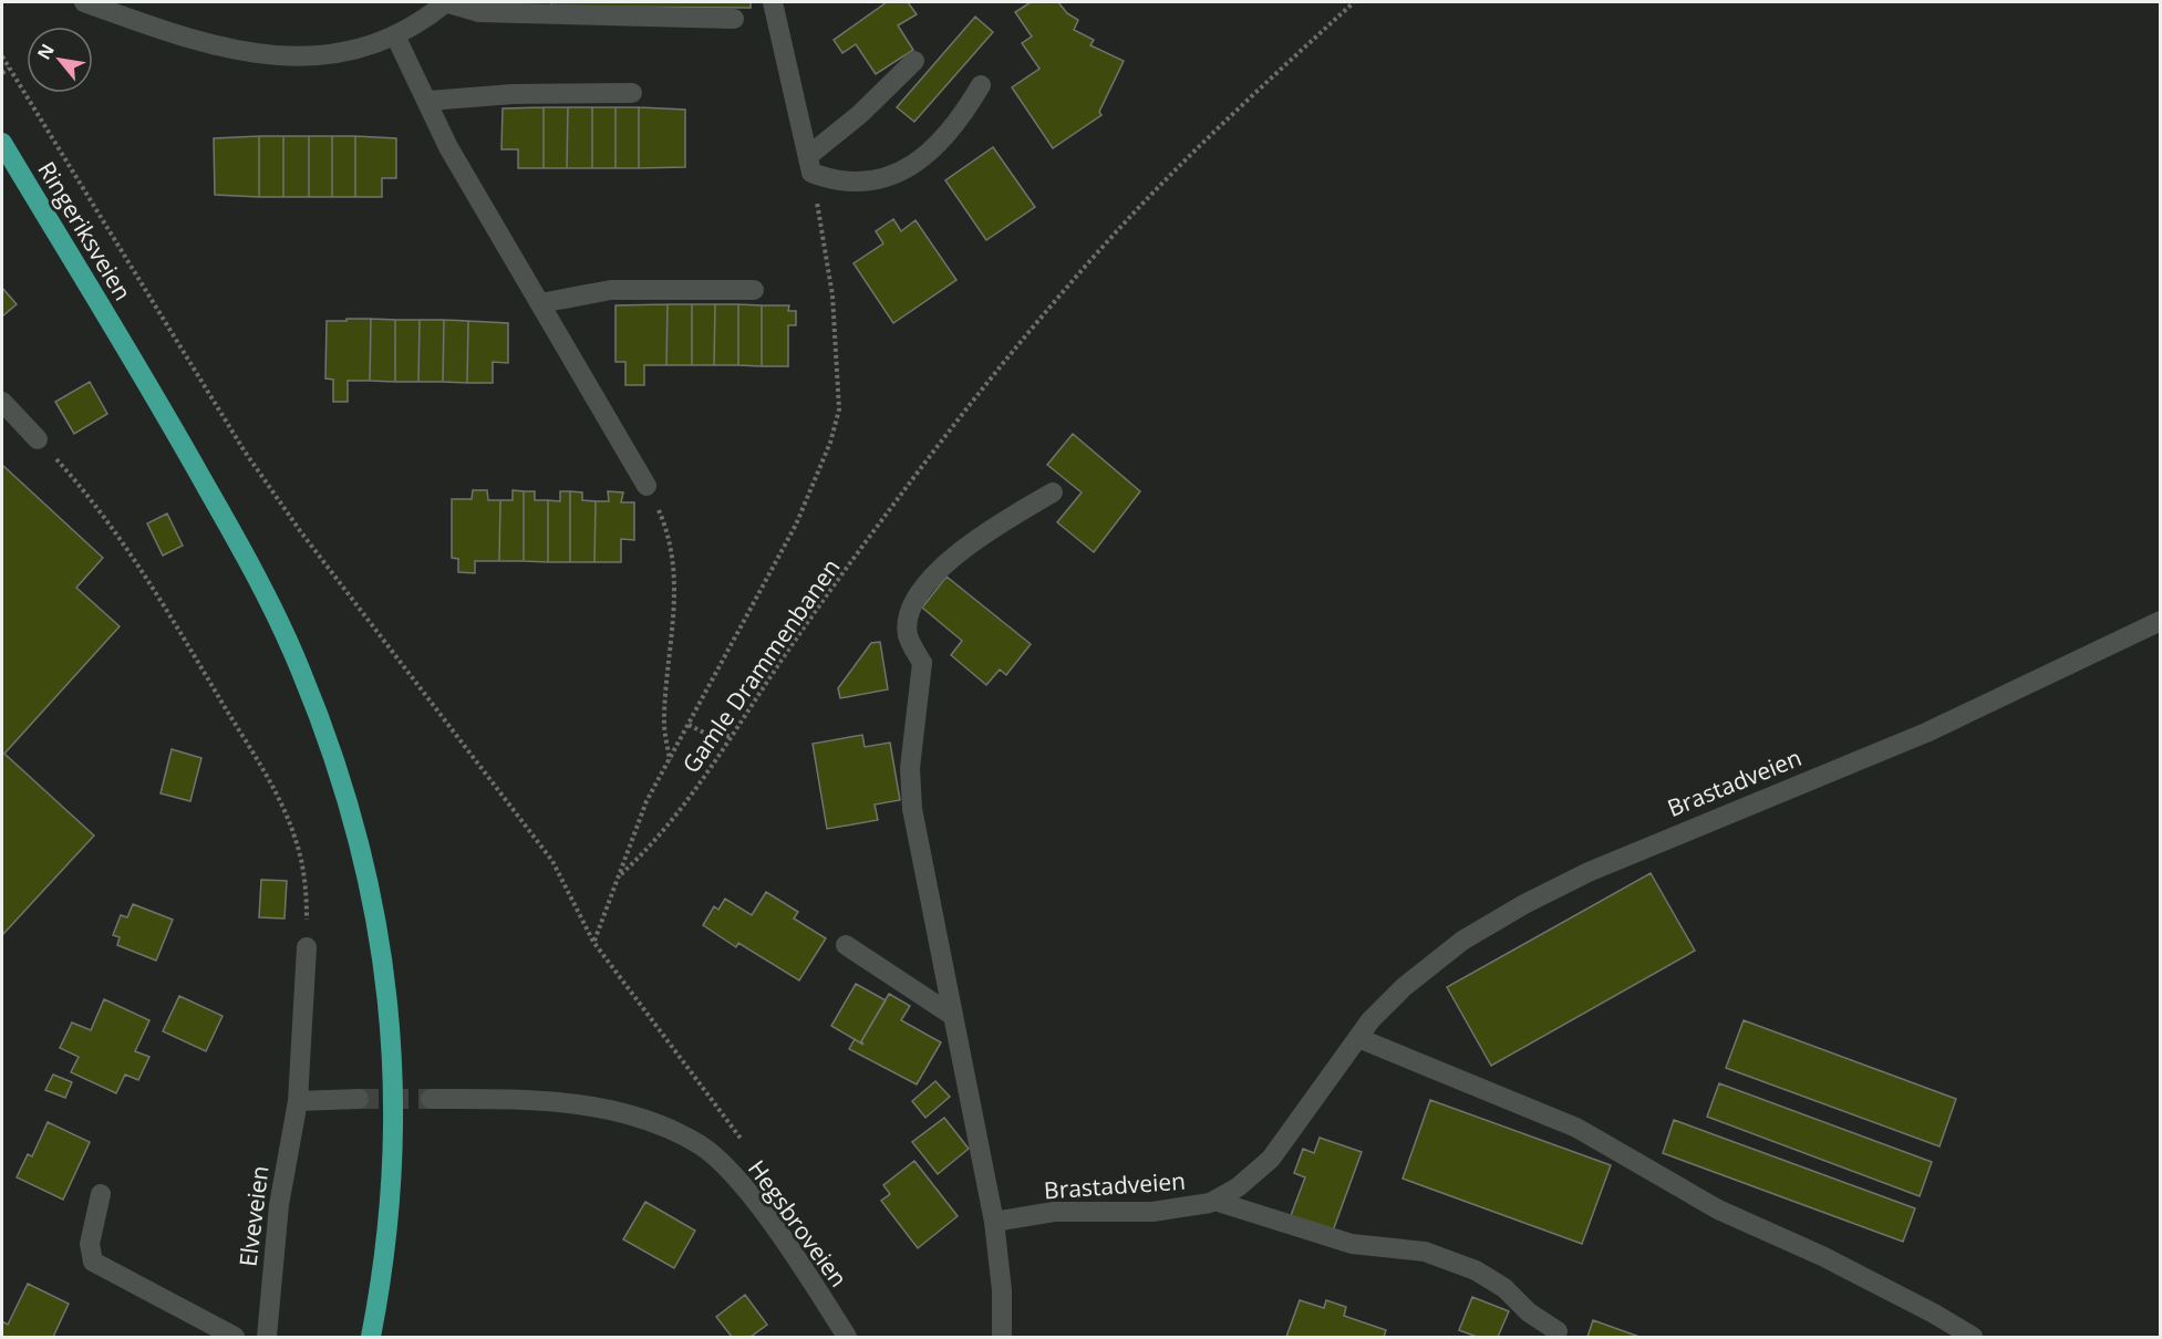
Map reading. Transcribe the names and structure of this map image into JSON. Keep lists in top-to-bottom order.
{
  "streets": {
    "main road": ["Ringeriksveien"],
    "street": ["Brastadveien", "Elveveien", "Hegsbroveien"],
    "path": ["Gamle Drammenbanen"]
  },
  "north": "top left"
}
